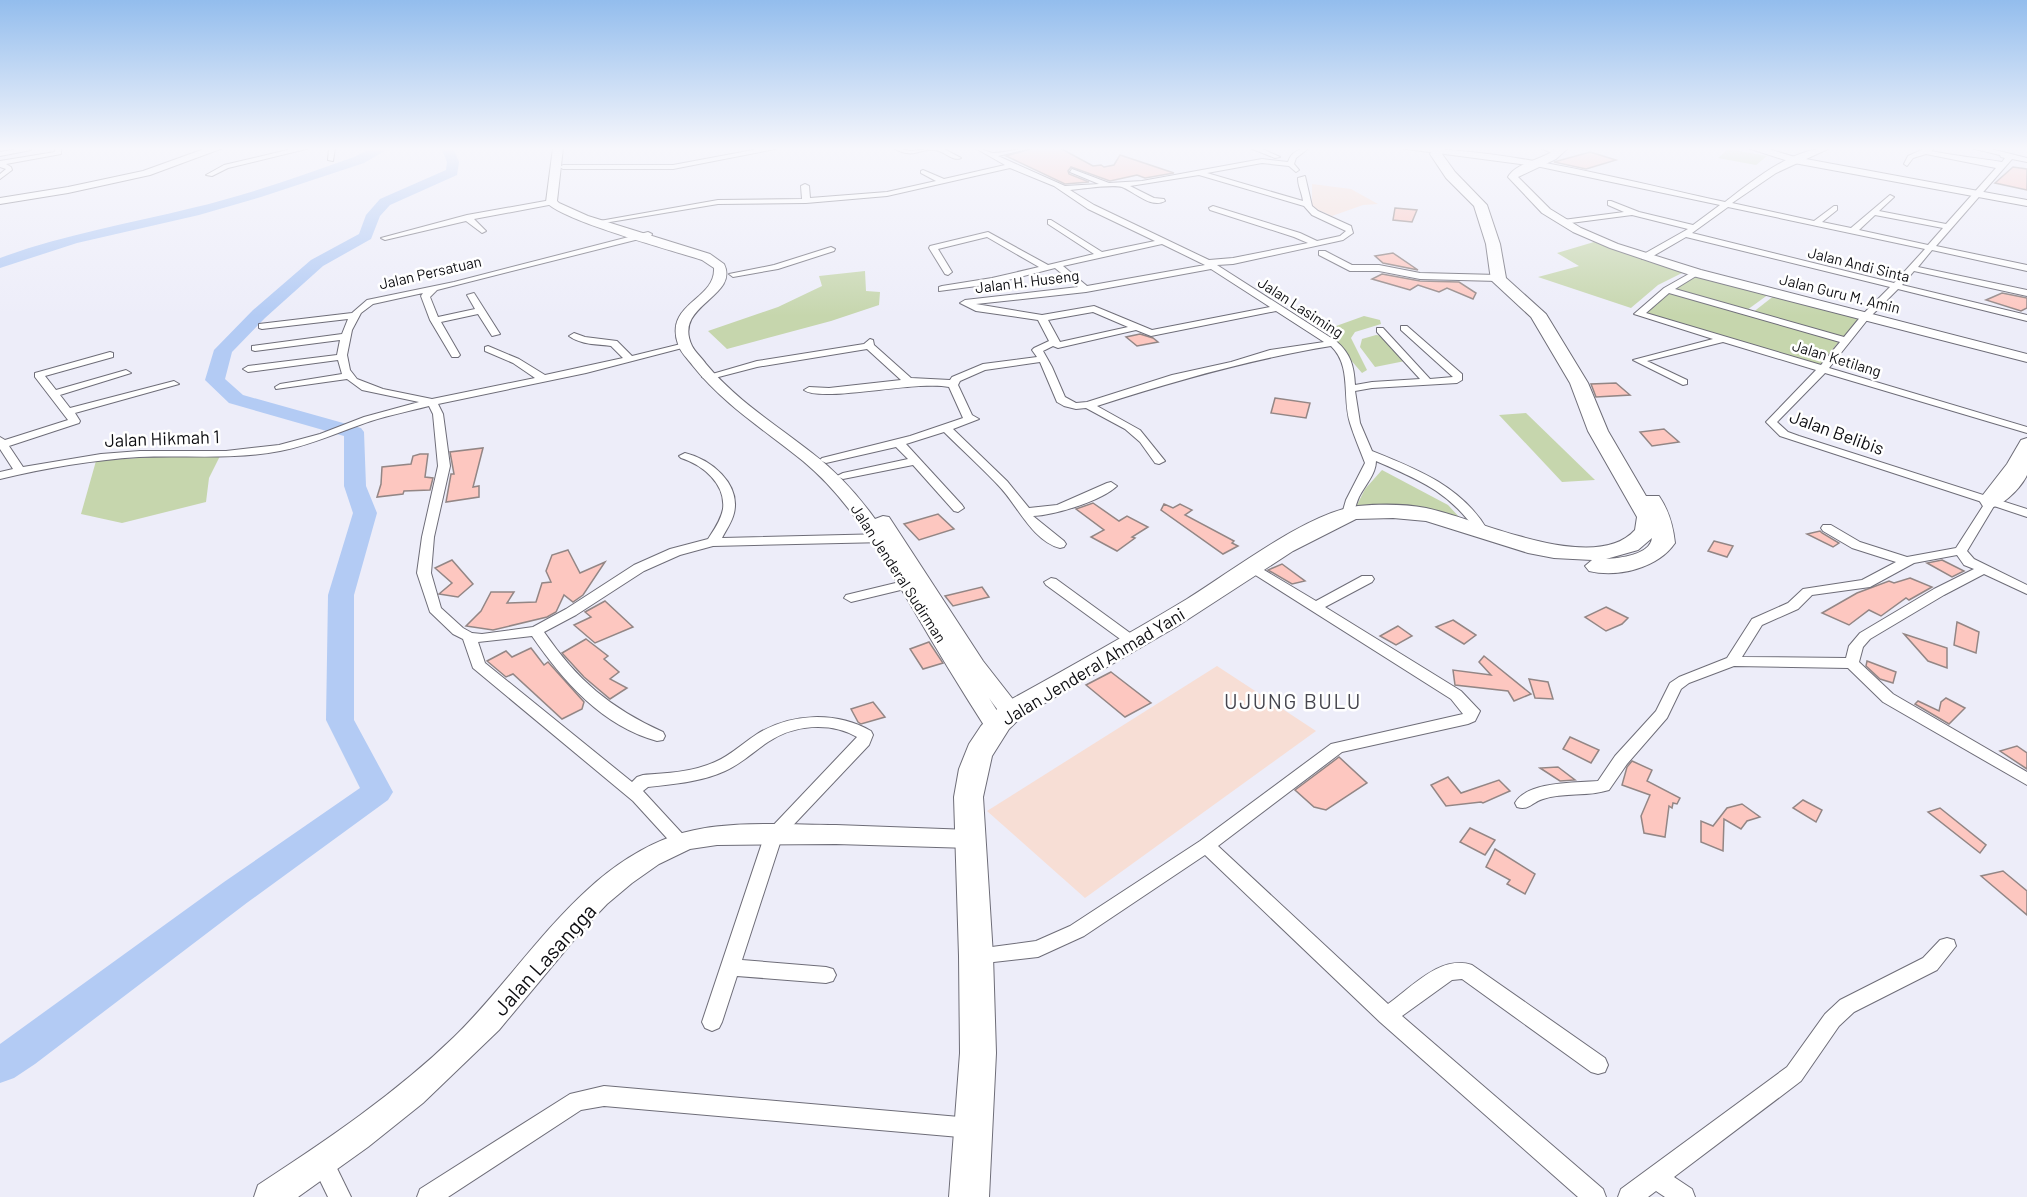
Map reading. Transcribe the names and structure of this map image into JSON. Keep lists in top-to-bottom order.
{
  "streets": {
    "highway": ["Jalan Jenderal Ahmad Yani"],
    "main road": ["Jalan Guru M. Amin", "Jalan Jenderal Sudirman", "Jalan Lasangga"],
    "street": [
      "Jalan Andi Sinta",
      "Jalan Persatuan",
      "Jalan H. Huseng",
      "Jalan Lasiming",
      "Jalan Ketilang",
      "Jalan Belibis",
      "Jalan Hikmah 1"
    ]
  },
  "crossings": [
    ["Jalan Andi Sinta", "Jalan Belibis"],
    ["Jalan H. Huseng", "Jalan Lasiming"],
    ["Jalan Guru M. Amin", "Jalan Belibis"],
    ["Jalan Ketilang", "Jalan Belibis"],
    ["Jalan Jenderal Sudirman", "Jalan Jenderal Ahmad Yani"],
    ["Jalan Jenderal Ahmad Yani", "Jalan Lasangga"]
  ],
  "districts": ["UJUNG BULU"]
}
